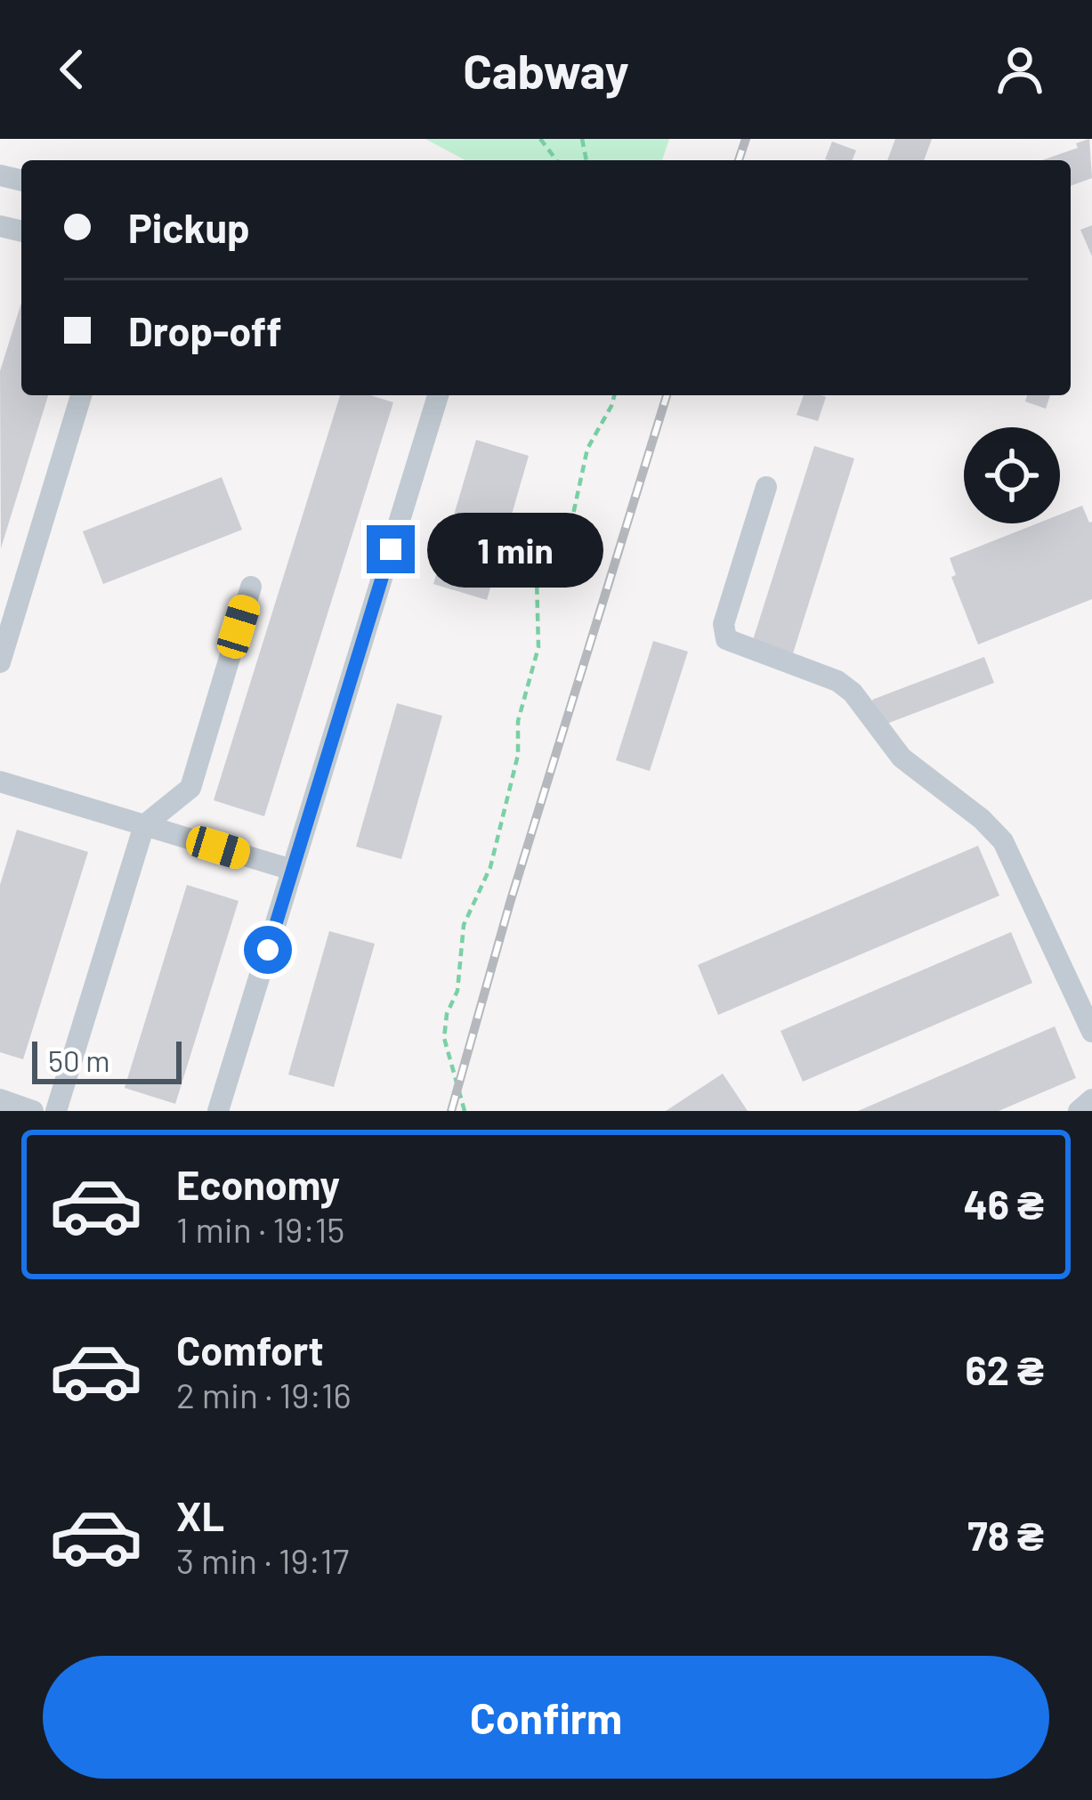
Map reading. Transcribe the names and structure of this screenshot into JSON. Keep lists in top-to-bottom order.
{
  "scale_bar": "50 m",
  "page": {
    "header": "Cabway",
    "banner": ["Pickup", "Drop-off"],
    "bubble": "1 min",
    "scale": "50 m",
    "list": [
      {
        "name": "Economy",
        "note": "1 min · 19:15",
        "value": "46 ₴"
      },
      {
        "name": "Comfort",
        "note": "2 min · 19:16",
        "value": "62 ₴"
      },
      {
        "name": "XL",
        "note": "3 min · 19:17",
        "value": "78 ₴"
      }
    ],
    "buttons": "Confirm"
  }
}
